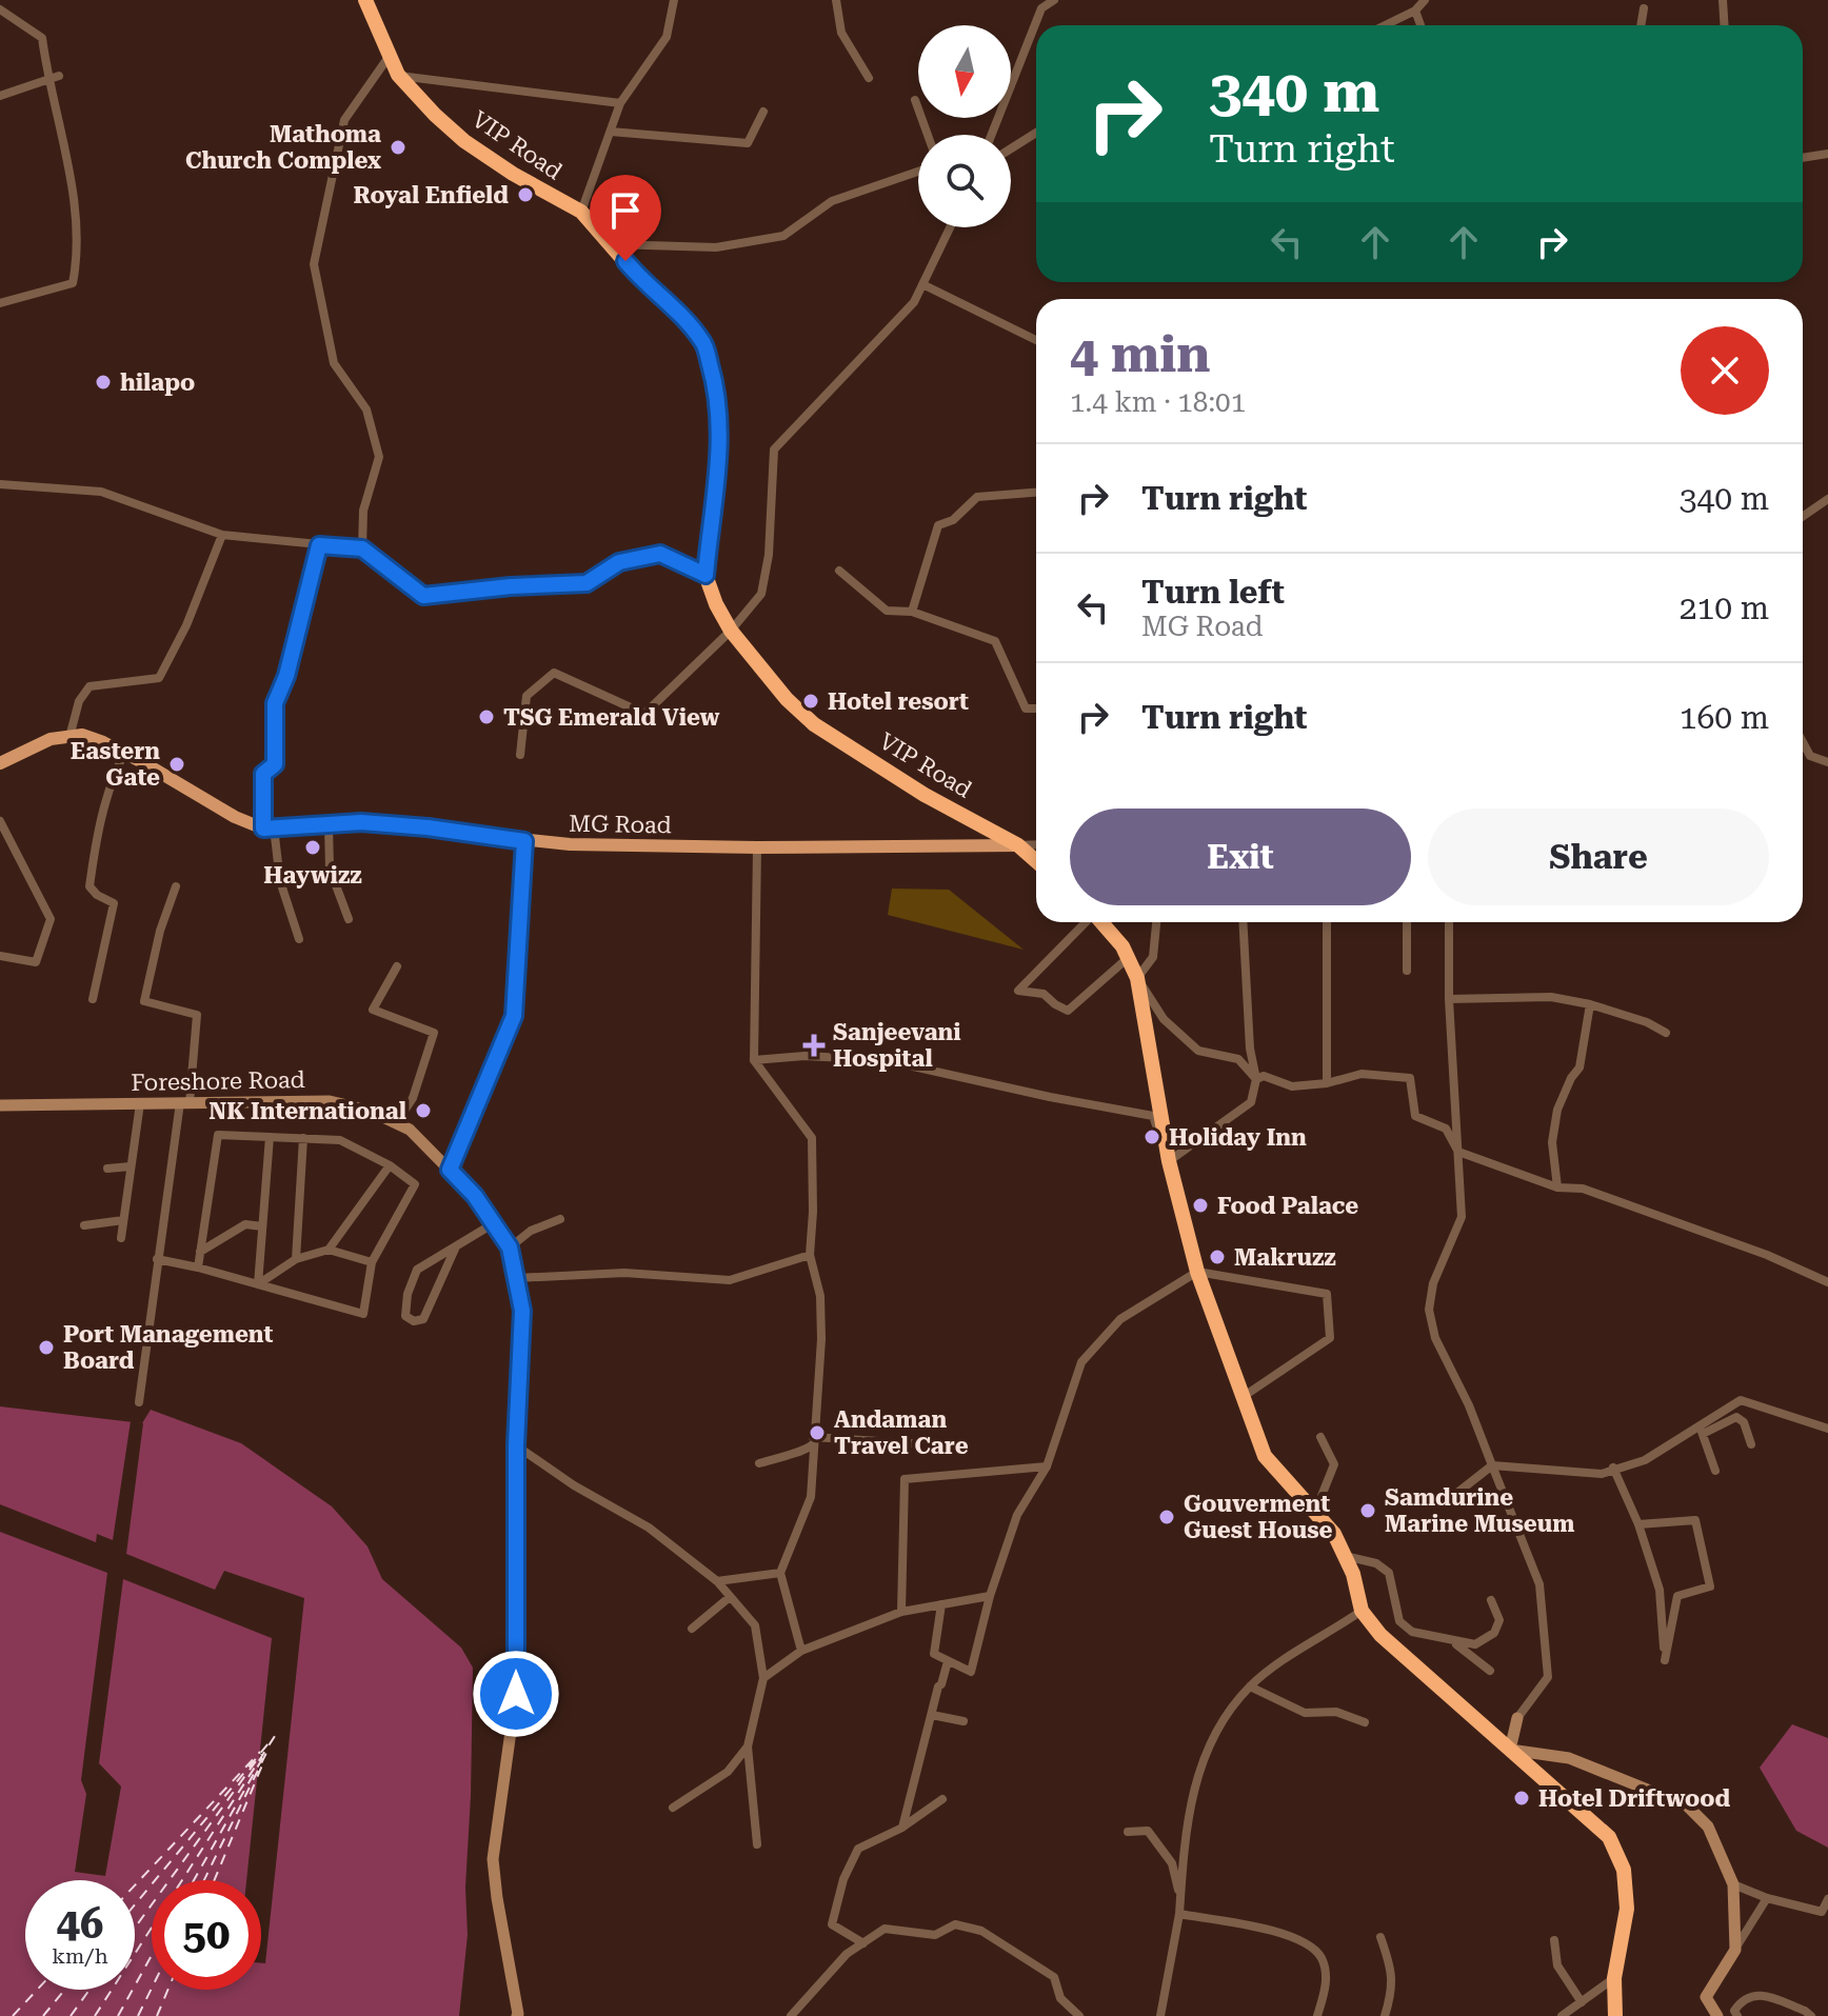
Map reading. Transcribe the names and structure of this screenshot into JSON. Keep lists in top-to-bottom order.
{
  "streets": {
    "highway": ["VIP Road"],
    "main road": ["MG Road", "Foreshore Road"]
  },
  "crossings": [
    ["VIP Road", "MG Road"]
  ],
  "places": {
    "other": [
      "Mathoma Church Complex",
      "Royal Enfield",
      "hilapo",
      "Hotel resort",
      "TSG Emerald View",
      "Eastern Gate",
      "Haywizz",
      "NK International",
      "Holiday Inn",
      "Food Palace",
      "Makruzz",
      "Port Management Board",
      "Andaman Travel Care",
      "Samdurine Marine Museum",
      "Gouverment Guest House",
      "Hotel Driftwood"
    ],
    "health": ["Sanjeevani Hospital"]
  },
  "north": "bottom",
  "page": {
    "turn": ["340 m", "Turn right"],
    "heading": ["4 min", "1.4 km · 18:01"],
    "list": [
      {
        "name": "Turn right",
        "value": "340 m"
      },
      {
        "name": "Turn left",
        "note": "MG Road",
        "value": "210 m"
      },
      {
        "name": "Turn right",
        "value": "160 m"
      }
    ],
    "buttons": ["Exit", "Share"],
    "speed": "46 km/h",
    "limit": "50"
  }
}
